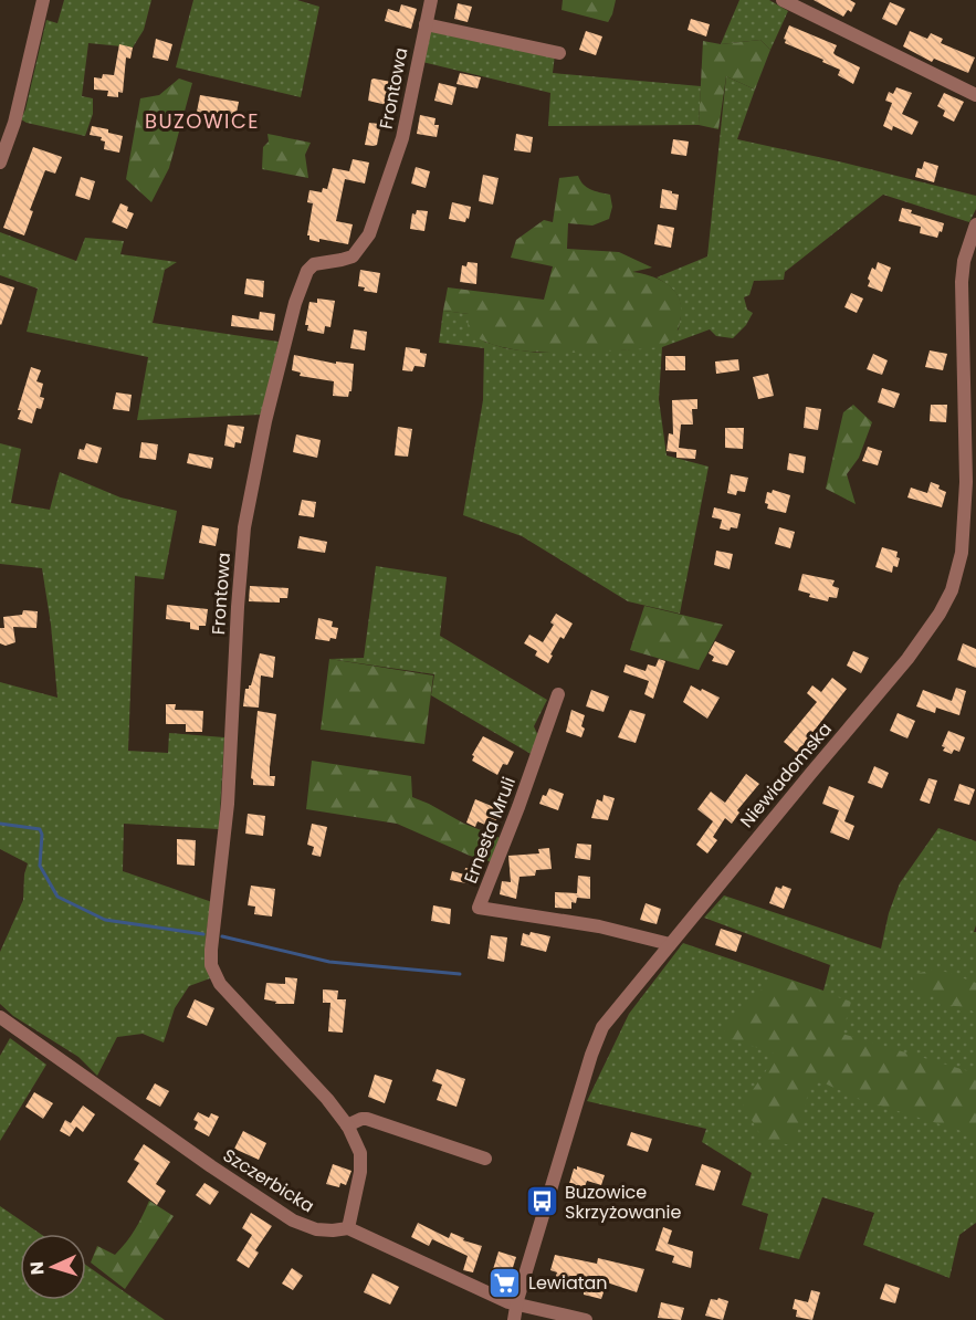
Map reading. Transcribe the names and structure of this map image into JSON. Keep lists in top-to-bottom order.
{
  "streets": {
    "street": [
      "Frontowa",
      "Niewiadomska",
      "Ernesta Mruli",
      "Szczerbicka"
    ]
  },
  "crossings": [
    ["Frontowa", "Szczerbicka"],
    ["Niewiadomska", "Ernesta Mruli"],
    ["Niewiadomska", "Szczerbicka"]
  ],
  "districts": ["BUZOWICE"],
  "places": {
    "bus stop": ["Buzowice Skrzyżowanie"],
    "supermarket": ["Lewiatan"]
  },
  "north": "left"
}
